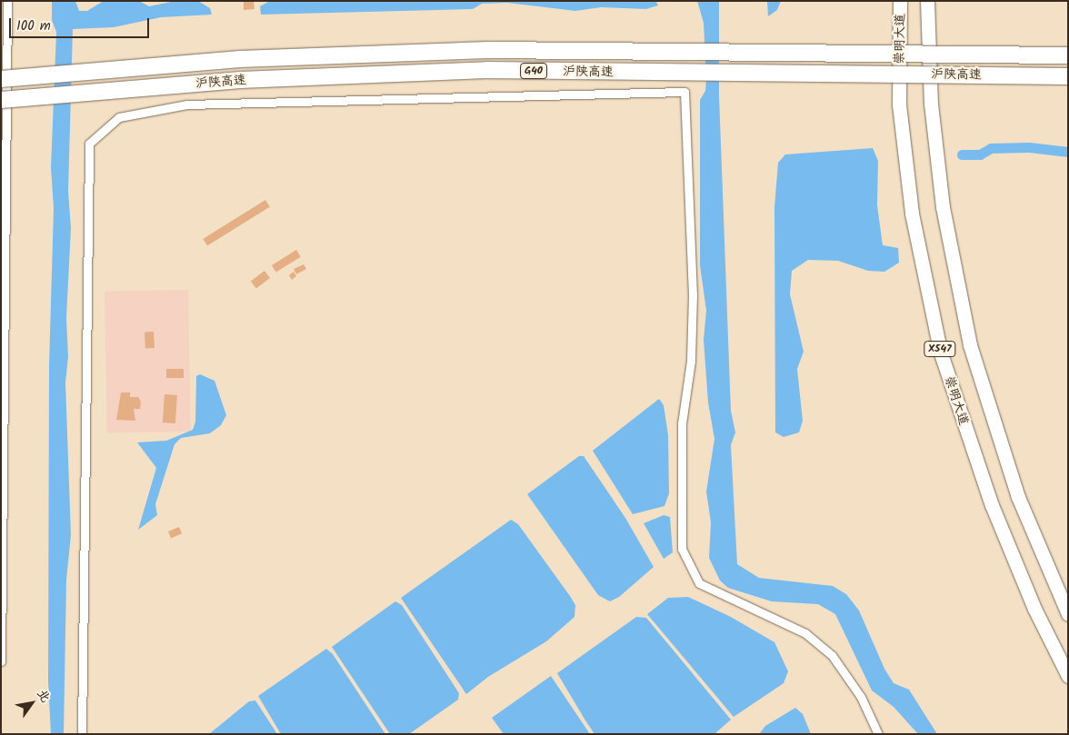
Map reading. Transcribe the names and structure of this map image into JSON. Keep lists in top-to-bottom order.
{
  "streets": {
    "highway": ["G40", "沪陕高速"],
    "main road": ["崇明大道", "X547"]
  },
  "scale_bar": "100 m",
  "north": "top right"
}
